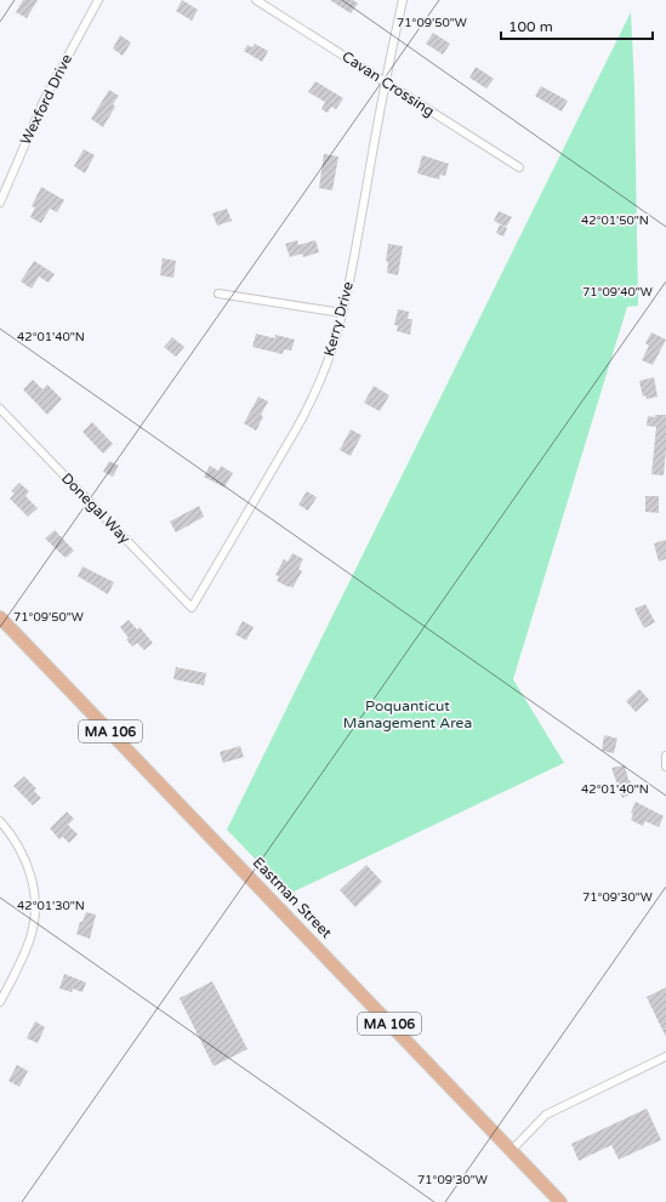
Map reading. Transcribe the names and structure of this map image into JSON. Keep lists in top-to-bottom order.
{
  "streets": {
    "main road": ["MA 106", "Eastman Street"],
    "street": [
      "Cavan Crossing",
      "Wexford Drive",
      "Kerry Drive",
      "Donegal Way"
    ]
  },
  "crossings": [
    ["Cavan Crossing", "Kerry Drive"],
    ["Kerry Drive", "Donegal Way"]
  ],
  "parks": ["Poquanticut Management Area"],
  "scale_bar": "100 m",
  "coordinates": [
    "71°09'50\"W",
    "42°01'50\"N",
    "71°09'40\"W",
    "42°01'40\"N",
    "71°09'30\"W",
    "42°01'30\"N"
  ]
}
